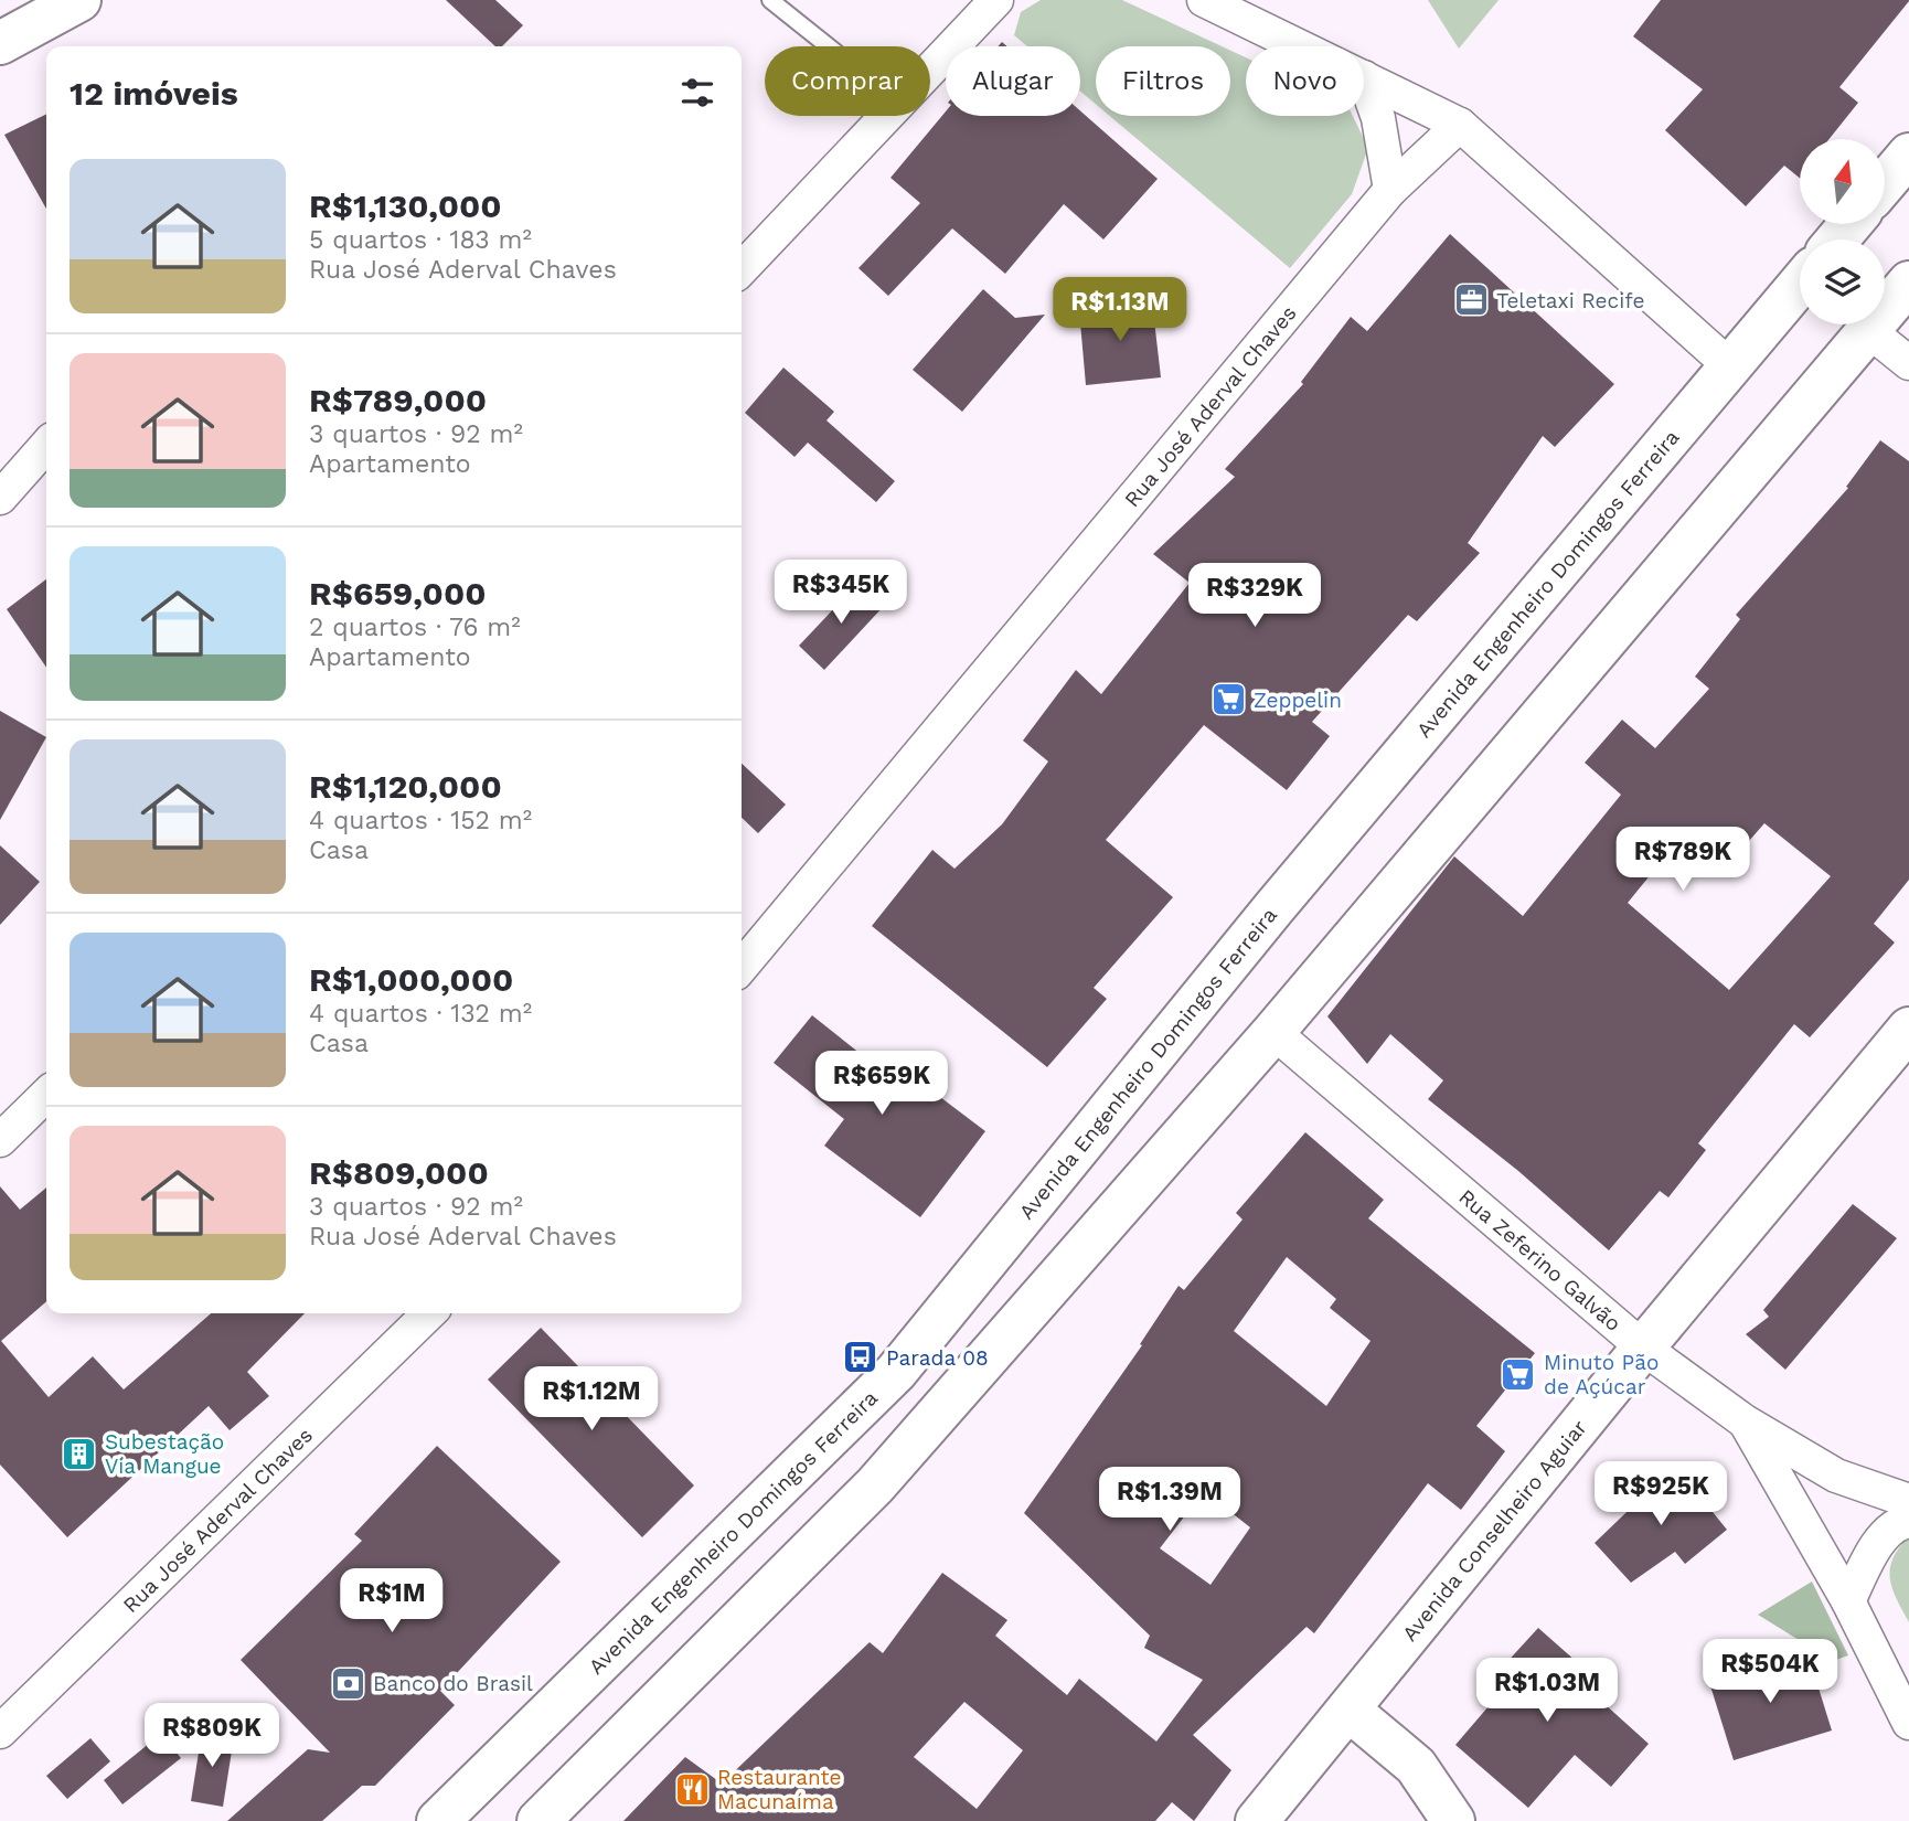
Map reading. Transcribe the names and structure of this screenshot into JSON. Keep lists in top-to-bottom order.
{
  "streets": {
    "main road": ["Avenida Engenheiro Domingos Ferreira", "Avenida Conselheiro Aguiar"],
    "street": ["Rua José Aderval Chaves", "Rua Zeferino Galvão"]
  },
  "crossings": [
    ["Rua Zeferino Galvão", "Avenida Conselheiro Aguiar"]
  ],
  "places": {
    "office": ["Teletaxi Recife"],
    "supermarket": ["Zeppelin", "Minuto Pão de Açúcar"],
    "bus stop": ["Parada 08"],
    "building": ["Subestação Via Mangue"],
    "bank": ["Banco do Brasil"],
    "restaurant": ["Restaurante Macunaíma"]
  },
  "north": "top",
  "page": {
    "chip": [
      "Comprar",
      "Alugar",
      "Filtros",
      "Novo"
    ],
    "heading": "12 imóveis",
    "list": [
      {
        "name": "R$1,130,000",
        "note": "5 quartos · 183 m² · Rua José Aderval Chaves"
      },
      {
        "name": "R$789,000",
        "note": "3 quartos · 92 m² · Apartamento"
      },
      {
        "name": "R$659,000",
        "note": "2 quartos · 76 m² · Apartamento"
      },
      {
        "name": "R$1,120,000",
        "note": "4 quartos · 152 m² · Casa"
      },
      {
        "name": "R$1,000,000",
        "note": "4 quartos · 132 m² · Casa"
      },
      {
        "name": "R$809,000",
        "note": "3 quartos · 92 m² · Rua José Aderval Chaves"
      }
    ],
    "price": [
      "R$1.13M",
      "R$345K",
      "R$329K",
      "R$789K",
      "R$659K",
      "R$1.12M",
      "R$925K",
      "R$1.39M",
      "R$1M",
      "R$504K",
      "R$1.03M",
      "R$809K"
    ]
  }
}
